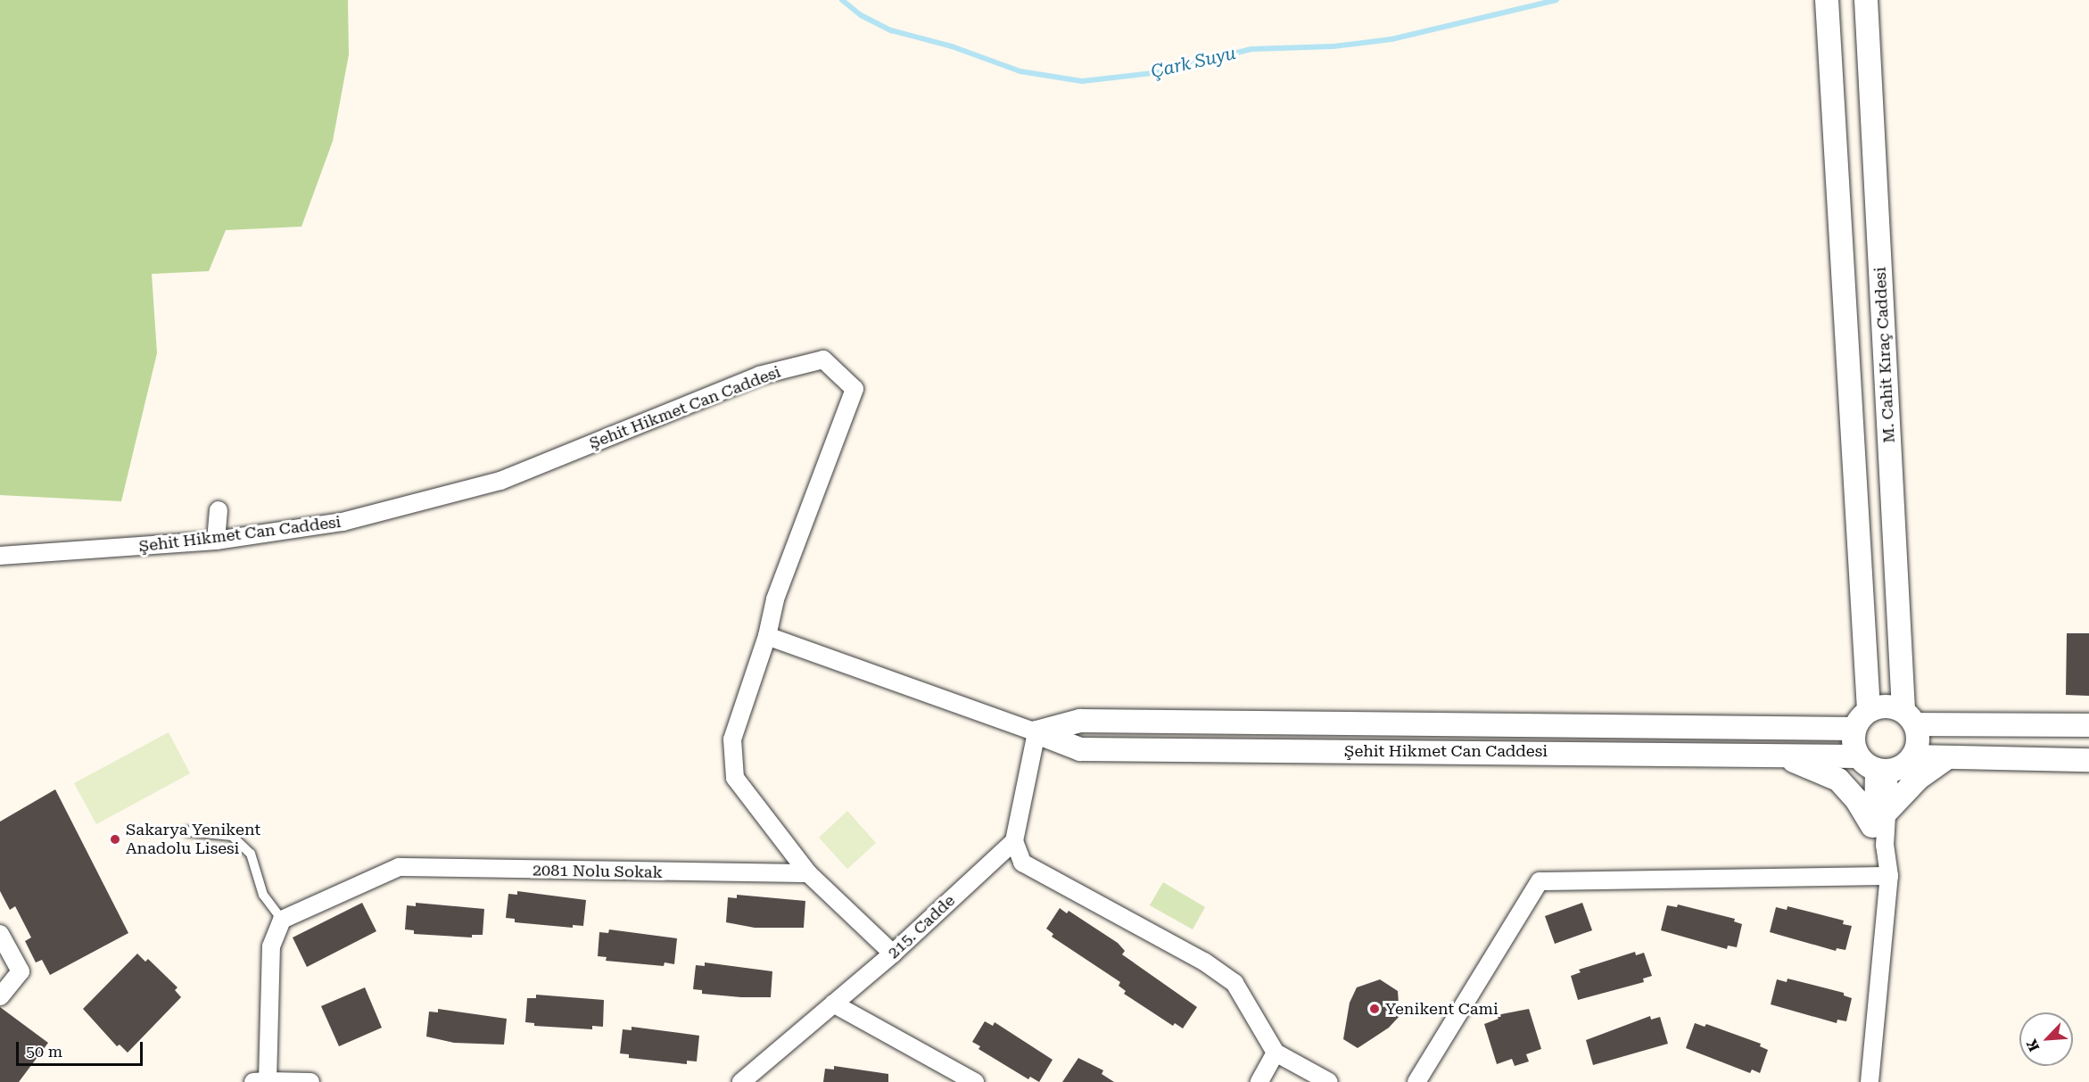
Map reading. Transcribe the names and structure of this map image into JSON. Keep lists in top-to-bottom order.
{
  "streets": {
    "street": [
      "M. Cahit Kıraç Caddesi",
      "Şehit Hikmet Can Caddesi",
      "2081 Nolu Sokak",
      "215. Cadde"
    ]
  },
  "crossings": [
    ["M. Cahit Kıraç Caddesi", "Şehit Hikmet Can Caddesi"]
  ],
  "water": ["Çark Suyu"],
  "places": ["Sakarya Yenikent Anadolu Lisesi", "Yenikent Cami"],
  "scale_bar": "50 m",
  "north": "bottom left"
}
